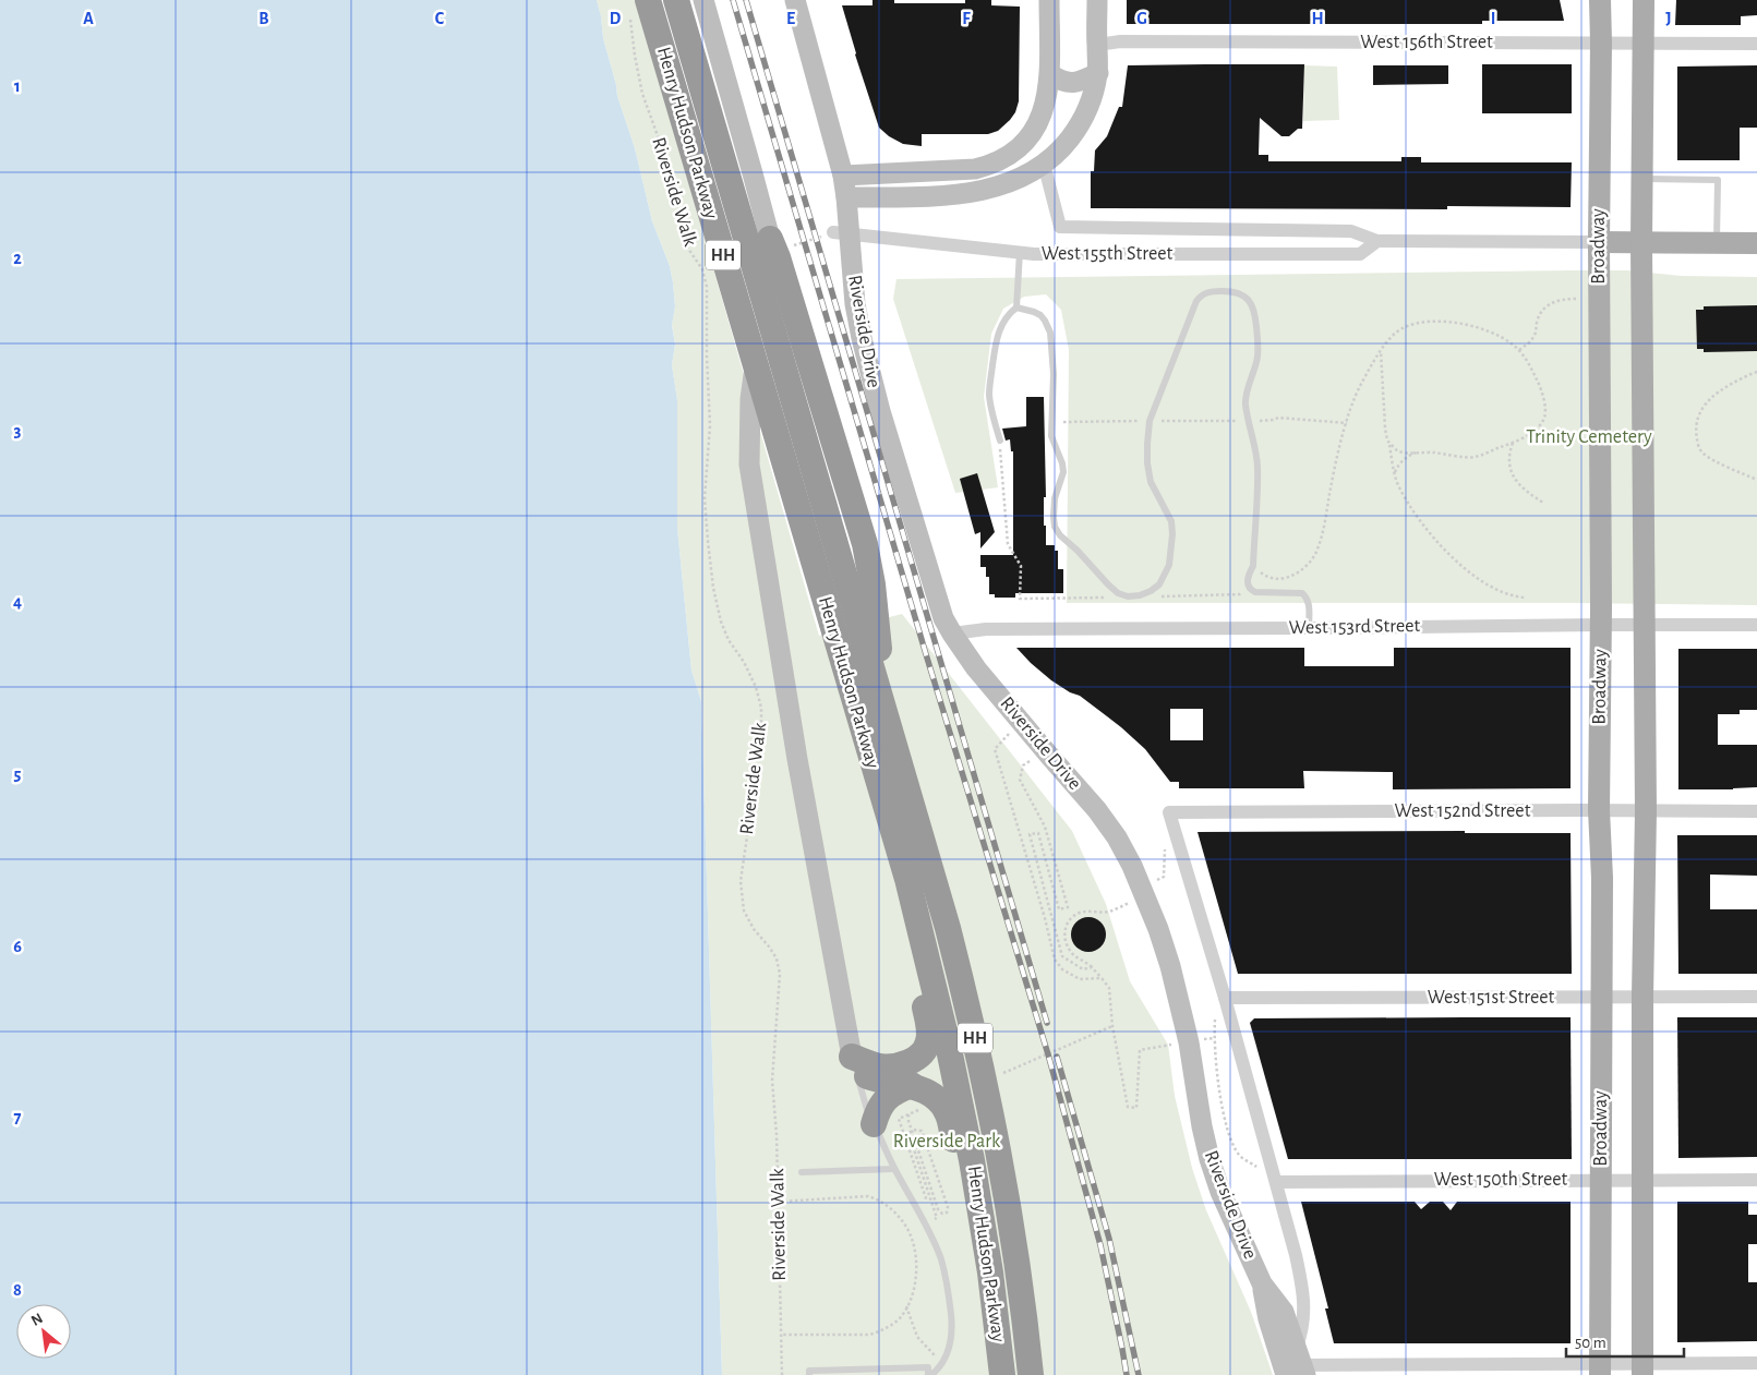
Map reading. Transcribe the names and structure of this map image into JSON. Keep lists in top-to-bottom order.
{
  "streets": {
    "highway": ["Henry Hudson Parkway", "HH"],
    "main road": ["Broadway", "West 155th Street", "Riverside Drive"],
    "street": [
      "West 156th Street",
      "West 153rd Street",
      "West 152nd Street",
      "West 151st Street",
      "West 150th Street"
    ],
    "path": ["Riverside Walk"]
  },
  "crossings": [
    ["West 156th Street", "Broadway"],
    ["Henry Hudson Parkway", "Riverside Walk"],
    ["Broadway", "West 155th Street"],
    ["Broadway", "West 153rd Street"],
    ["Broadway", "West 152nd Street"],
    ["Broadway", "West 151st Street"],
    ["Broadway", "West 150th Street"],
    ["Riverside Drive", "West 153rd Street"],
    ["West 152nd Street", "West 151st Street"]
  ],
  "parks": ["Trinity Cemetery", "Riverside Park"],
  "scale_bar": "50 m",
  "north": "top left",
  "grid": {
    "columns": [
      "A",
      "B",
      "C",
      "D",
      "E",
      "F",
      "G",
      "H",
      "I",
      "J"
    ],
    "rows": [
      "1",
      "2",
      "3",
      "4",
      "5",
      "6",
      "7",
      "8"
    ]
  }
}
